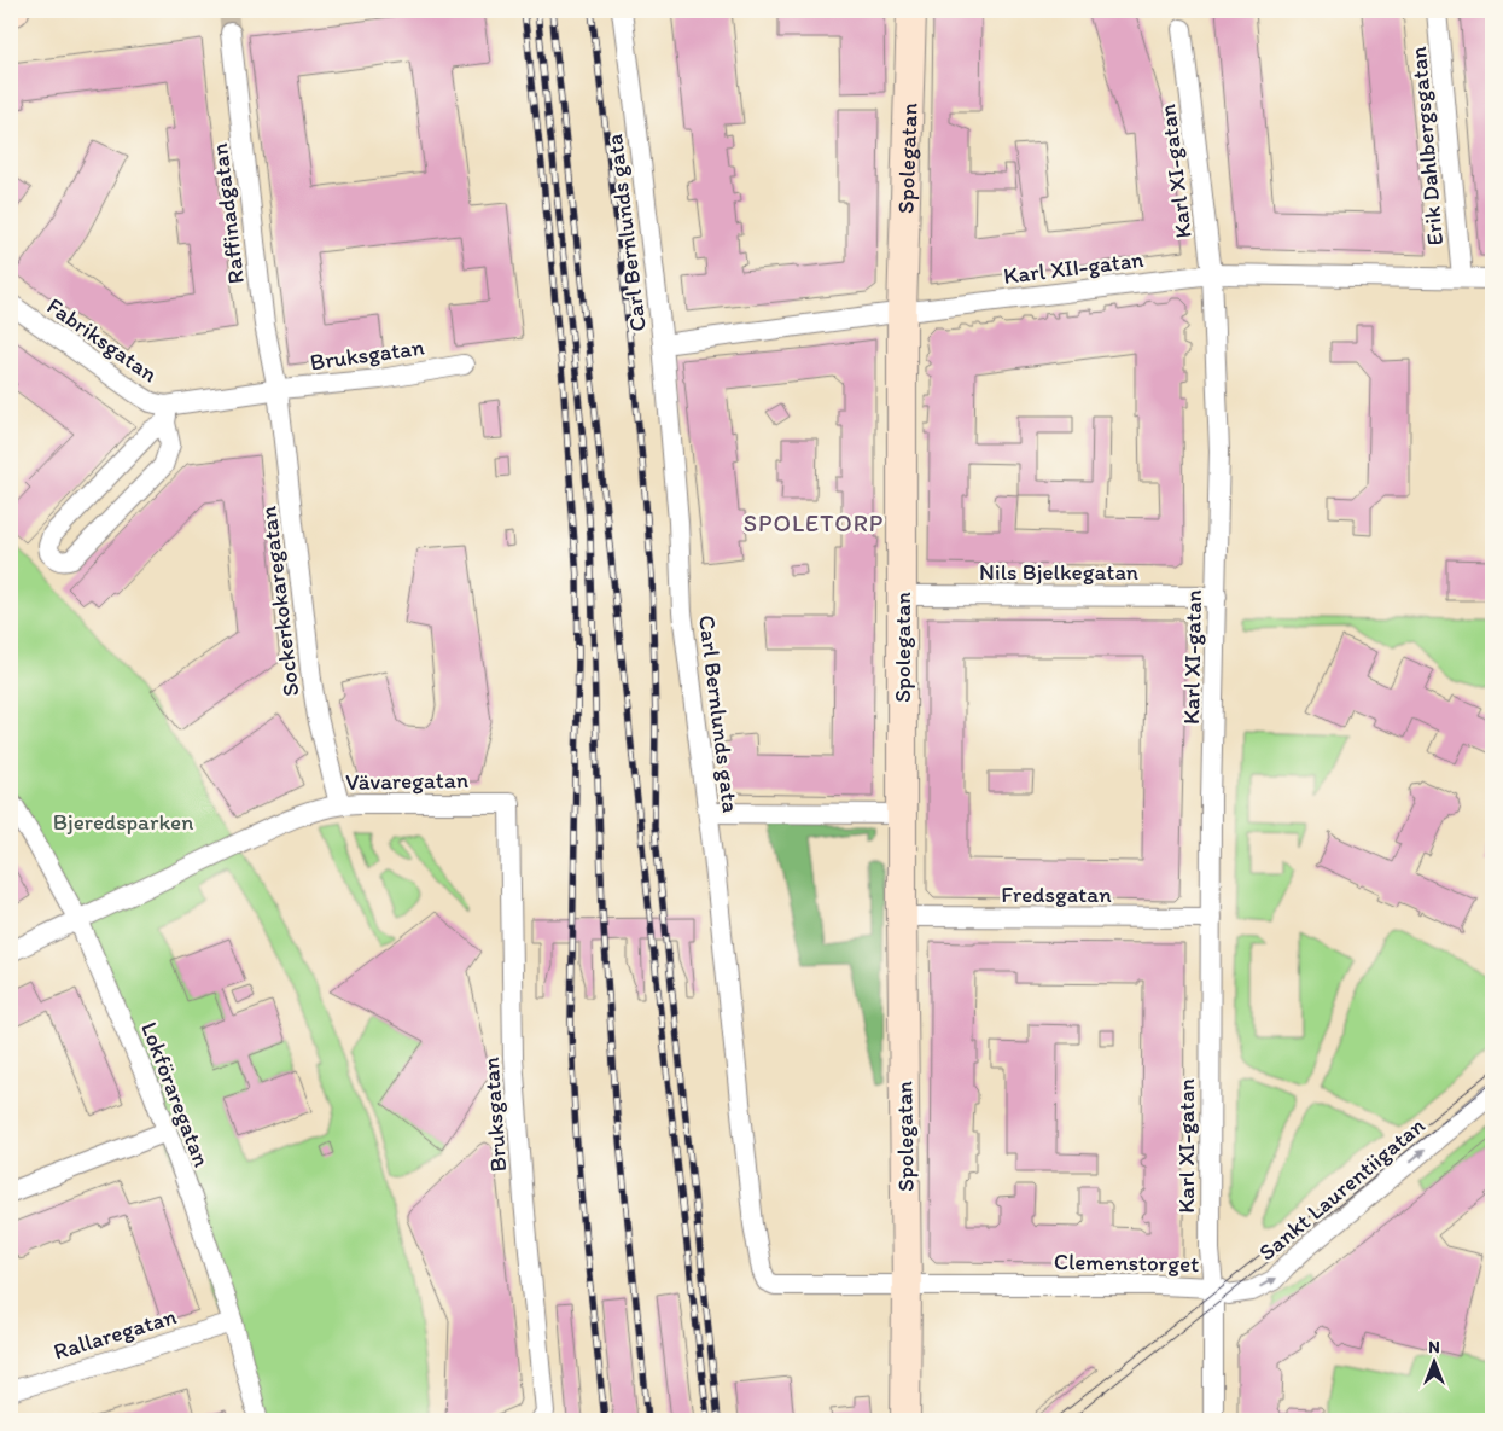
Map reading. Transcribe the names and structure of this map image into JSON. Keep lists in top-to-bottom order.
{
  "streets": {
    "street": [
      "Erik Dahlbergsgatan",
      "Spolegatan",
      "Karl XI-gatan",
      "Raffinadgatan",
      "Carl Bernlunds gata",
      "Karl XII-gatan",
      "Fabriksgatan",
      "Bruksgatan",
      "Nils Bjelkegatan",
      "Sockerkokaregatan",
      "Vävaregatan",
      "Fredsgatan",
      "Lokföraregatan",
      "Sankt Laurentiigatan",
      "Clemenstorget",
      "Rallaregatan"
    ]
  },
  "crossings": [
    ["Erik Dahlbergsgatan", "Karl XII-gatan"],
    ["Spolegatan", "Carl Bernlunds gata"],
    ["Spolegatan", "Karl XII-gatan"],
    ["Spolegatan", "Nils Bjelkegatan"],
    ["Spolegatan", "Fredsgatan"],
    ["Spolegatan", "Clemenstorget"],
    ["Karl XI-gatan", "Karl XII-gatan"],
    ["Karl XI-gatan", "Nils Bjelkegatan"],
    ["Karl XI-gatan", "Fredsgatan"],
    ["Karl XI-gatan", "Sankt Laurentiigatan"],
    ["Karl XI-gatan", "Clemenstorget"],
    ["Raffinadgatan", "Fabriksgatan"],
    ["Raffinadgatan", "Bruksgatan"],
    ["Raffinadgatan", "Sockerkokaregatan"],
    ["Carl Bernlunds gata", "Karl XII-gatan"],
    ["Carl Bernlunds gata", "Clemenstorget"],
    ["Fabriksgatan", "Bruksgatan"],
    ["Fabriksgatan", "Sockerkokaregatan"],
    ["Bruksgatan", "Sockerkokaregatan"],
    ["Bruksgatan", "Vävaregatan"],
    ["Sockerkokaregatan", "Vävaregatan"],
    ["Vävaregatan", "Lokföraregatan"],
    ["Lokföraregatan", "Rallaregatan"],
    ["Sankt Laurentiigatan", "Clemenstorget"]
  ],
  "one_way": ["Sankt Laurentiigatan"],
  "districts": ["SPOLETORP"],
  "parks": ["Bjeredsparken"],
  "north": "top"
}
